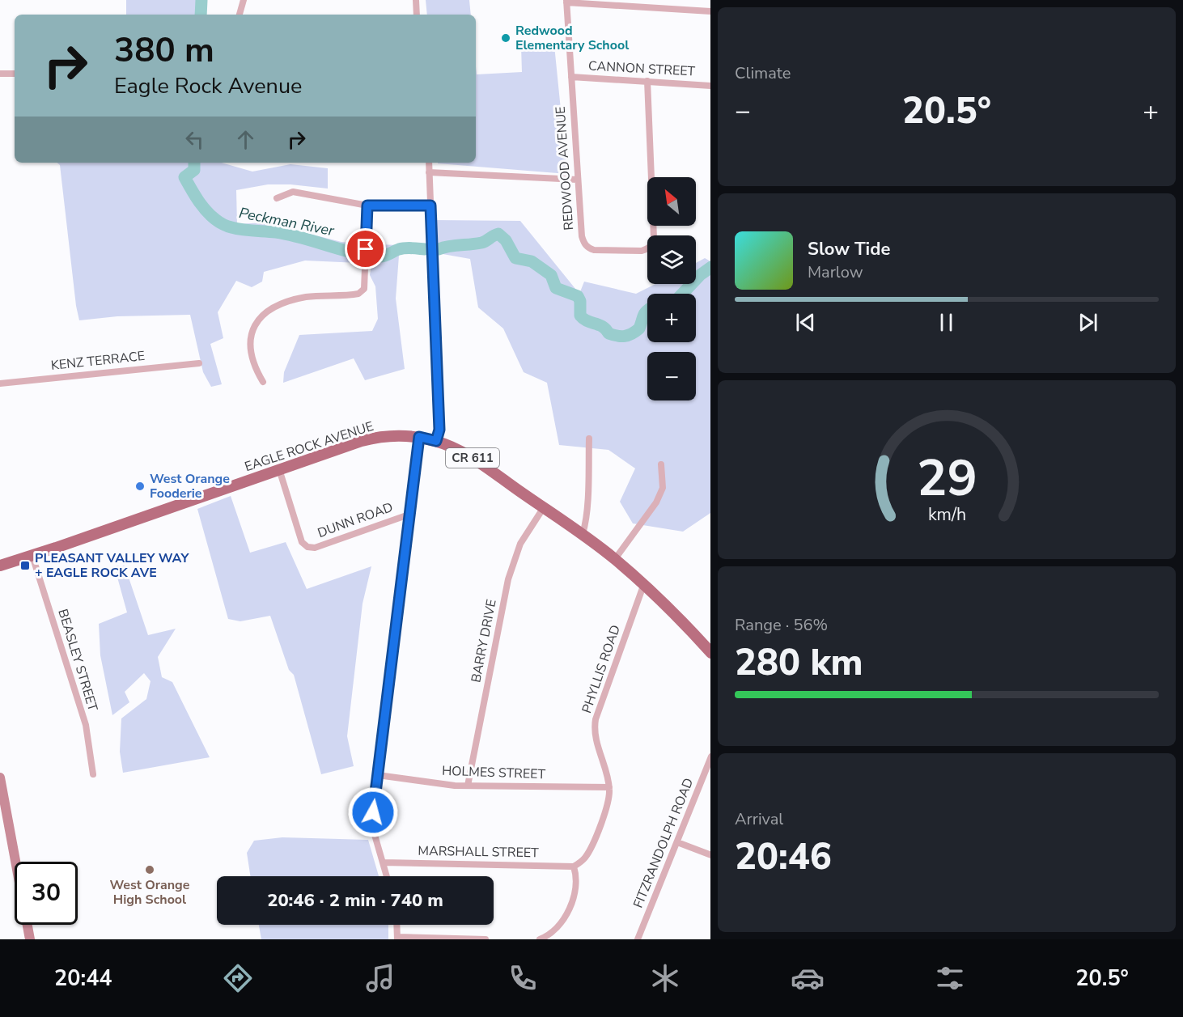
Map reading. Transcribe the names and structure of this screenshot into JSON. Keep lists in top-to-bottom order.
{
  "streets": {
    "main road": ["EAGLE ROCK AVENUE", "CR 611"],
    "street": [
      "CANNON STREET",
      "REDWOOD AVENUE",
      "KENZ TERRACE",
      "DUNN ROAD",
      "BARRY DRIVE",
      "BEASLEY STREET",
      "PHYLLIS ROAD",
      "HOLMES STREET",
      "FITZRANDOLPH ROAD",
      "MARSHALL STREET"
    ]
  },
  "crossings": [
    ["CANNON STREET", "REDWOOD AVENUE"],
    ["EAGLE ROCK AVENUE", "DUNN ROAD"],
    ["EAGLE ROCK AVENUE", "BARRY DRIVE"],
    ["EAGLE ROCK AVENUE", "BEASLEY STREET"],
    ["EAGLE ROCK AVENUE", "PHYLLIS ROAD"],
    ["BARRY DRIVE", "HOLMES STREET"],
    ["PHYLLIS ROAD", "HOLMES STREET"],
    ["PHYLLIS ROAD", "MARSHALL STREET"]
  ],
  "water": ["Peckman River"],
  "places": {
    "other": ["Redwood Elementary School", "West Orange Fooderie", "West Orange High School"],
    "transit": ["PLEASANT VALLEY WAY + EAGLE ROCK AVE"]
  },
  "north": "top left",
  "page": {
    "tile": [
      "Climate",
      ["Range · 56%", "280 km"],
      ["Arrival", "20:46"]
    ],
    "turn": ["380 m", "Eagle Rock Avenue"],
    "heat": ["−", "20.5°", "+"],
    "map_buttons": ["+", "−"],
    "song": ["Slow Tide", "Marlow"],
    "limit": "30",
    "trip": "20:46 · 2 min · 740 m",
    "tabs": ["20:44", "20.5°"],
    "gauge": ["29", "km/h"]
  }
}
